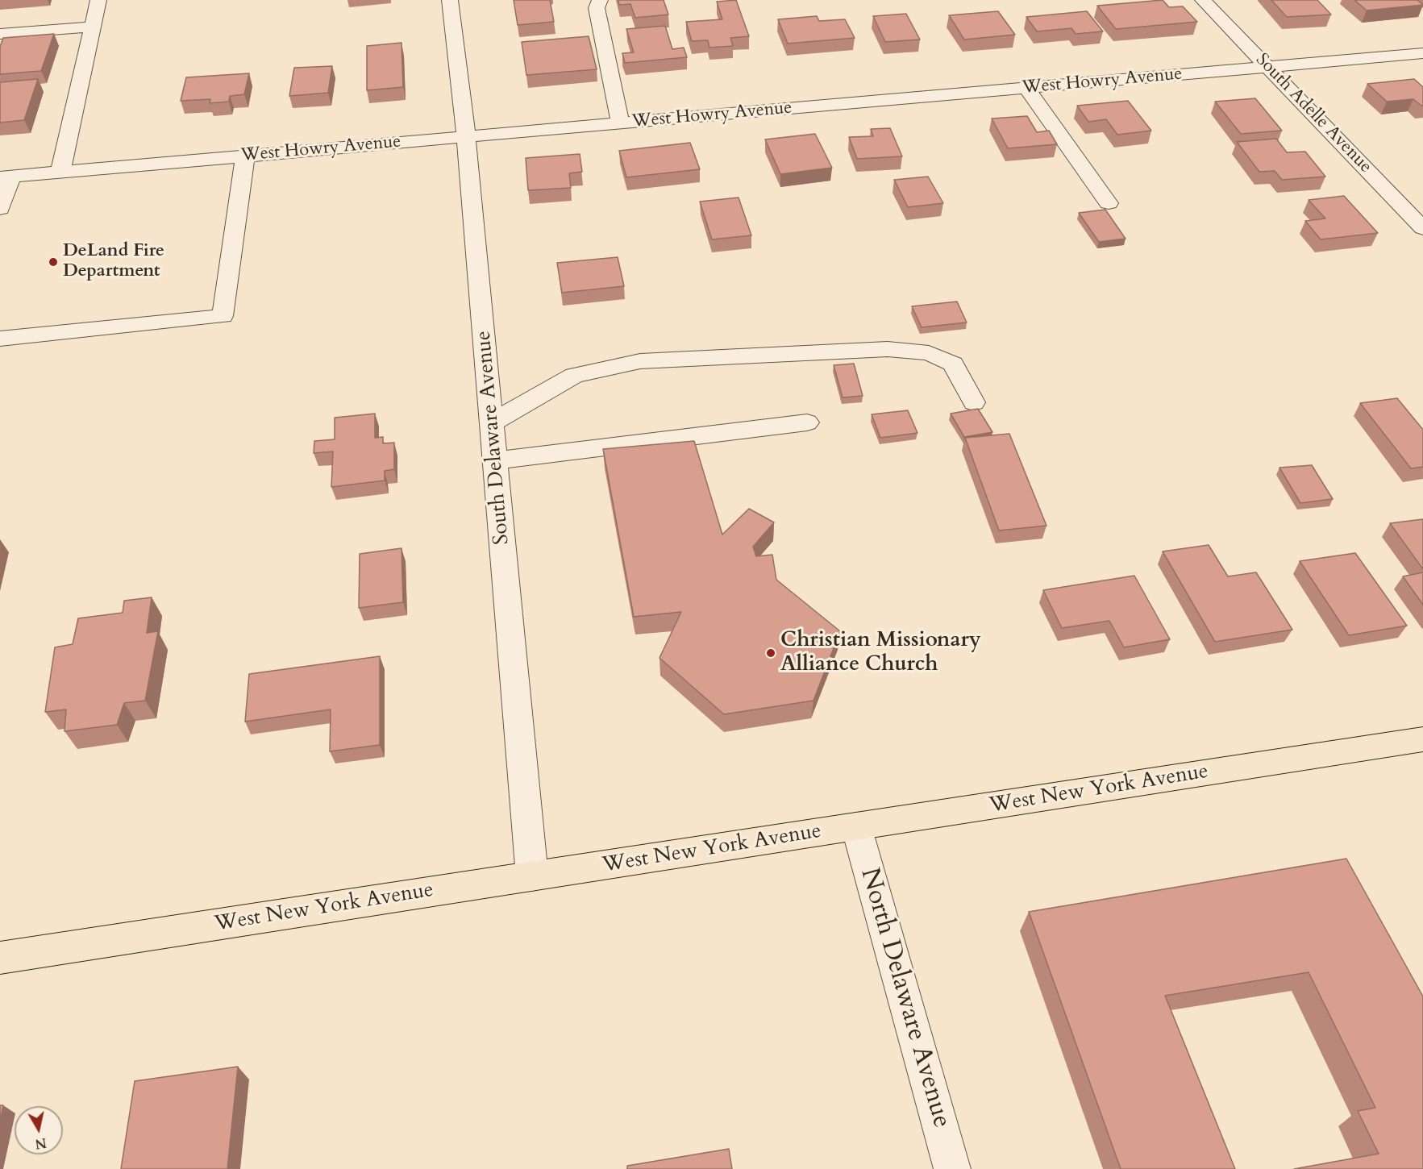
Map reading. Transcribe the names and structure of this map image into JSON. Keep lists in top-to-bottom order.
{
  "streets": {
    "main road": ["West New York Avenue"],
    "street": [
      "West Howry Avenue",
      "South Adelle Avenue",
      "South Delaware Avenue",
      "North Delaware Avenue"
    ]
  },
  "crossings": [
    ["West Howry Avenue", "South Adelle Avenue"],
    ["West Howry Avenue", "South Delaware Avenue"],
    ["South Delaware Avenue", "West New York Avenue"],
    ["West New York Avenue", "North Delaware Avenue"]
  ],
  "places": ["DeLand Fire Department", "Christian Missionary Alliance Church"],
  "north": "bottom"
}
